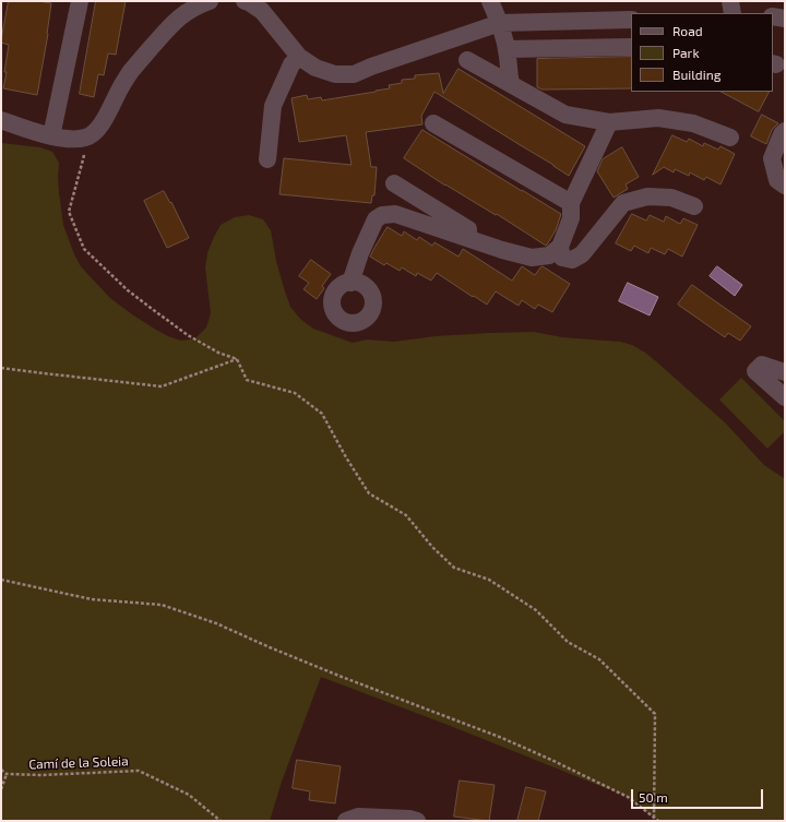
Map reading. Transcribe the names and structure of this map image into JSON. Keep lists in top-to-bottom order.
{
  "streets": {
    "path": ["Camí de la Soleia"]
  },
  "legend": ["Road", "Park", "Building"],
  "scale_bar": "50 m"
}
